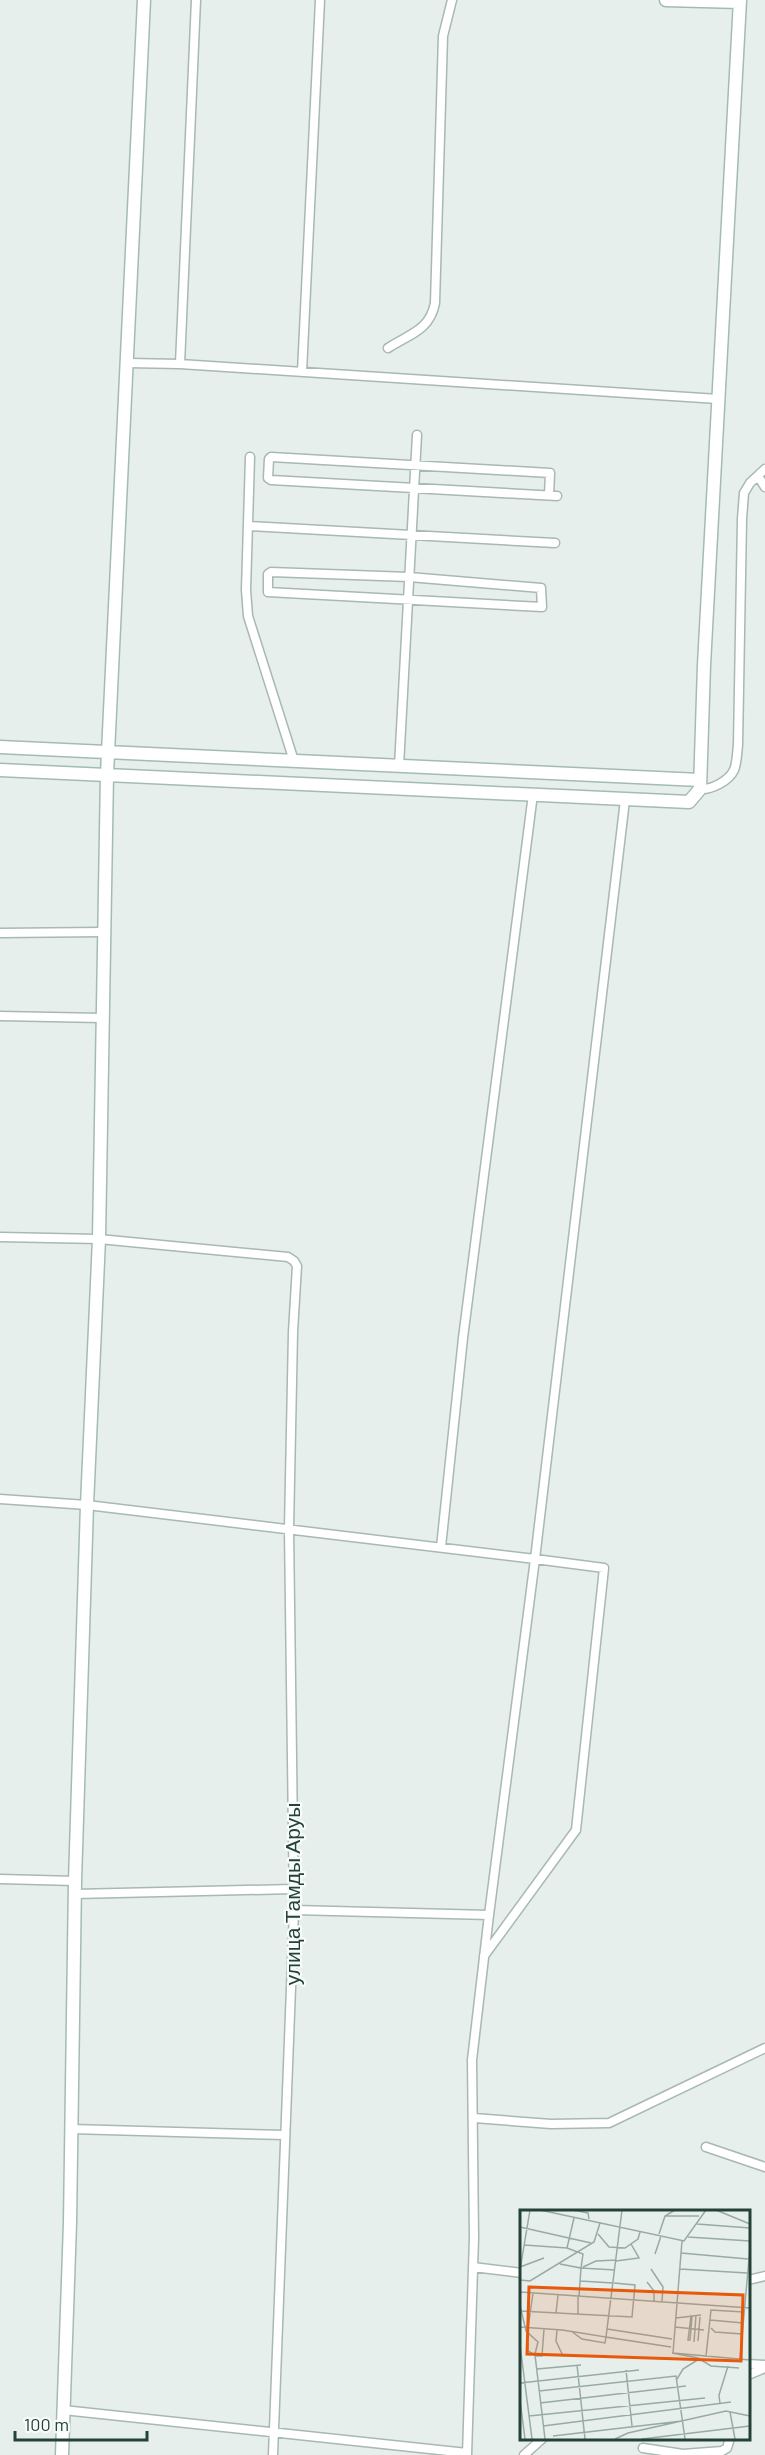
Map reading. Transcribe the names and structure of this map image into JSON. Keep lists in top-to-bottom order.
{
  "streets": {
    "street": ["улица Тамды Аруы"]
  },
  "scale_bar": "100 m"
}
